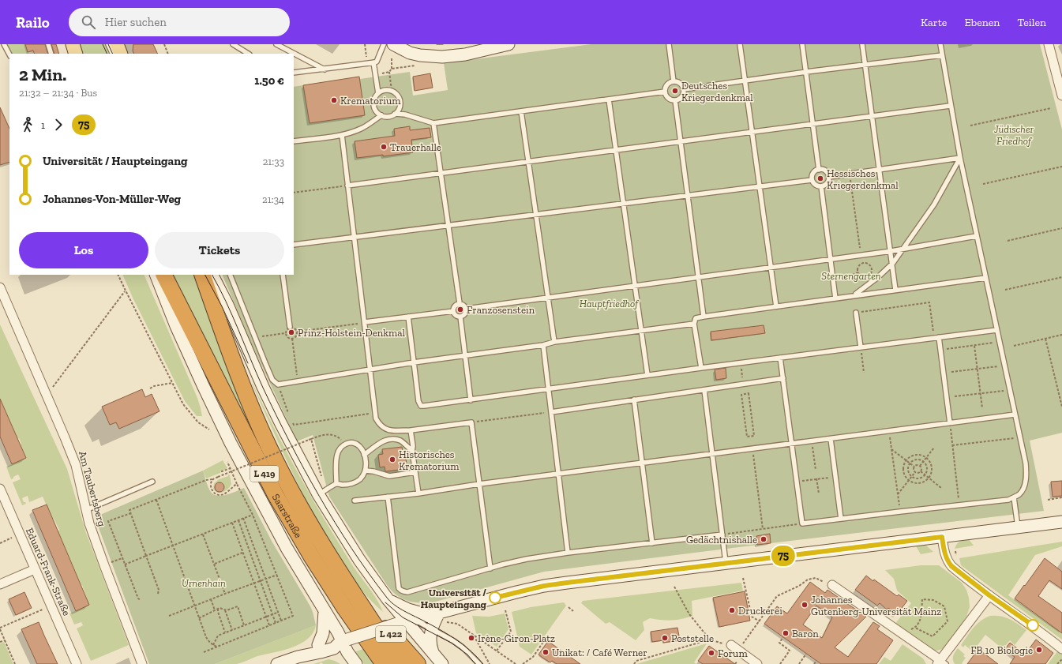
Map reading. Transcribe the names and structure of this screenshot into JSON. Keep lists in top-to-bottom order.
{
  "streets": {
    "highway": ["L 419", "Saarstraße", "L 422"],
    "street": ["Am Taubertsberg", "Eduard-Frank-Straße"]
  },
  "crossings": [
    ["Saarstraße", "L 422"]
  ],
  "parks": [
    "Jüdischer Friedhof",
    "Sternengarten",
    "Hauptfriedhof",
    "Urnenhain"
  ],
  "places": [
    "Deutsches Kriegerdenkmal",
    "Krematorium",
    "Trauerhalle",
    "Hessisches Kriegerdenkmal",
    "Franzosenstein",
    "Prinz-Holstein-Denkmal",
    "Historisches Krematorium",
    "Gedächtnishalle",
    "Universität / Haupteingang",
    "Johannes Gutenberg-Universität Mainz",
    "Druckerei",
    "Baron",
    "Irène-Giron-Platz",
    "Poststelle",
    "FB 10 Biologie",
    "Unikat: / Café Werner",
    "Forum"
  ],
  "lines": ["bus line 75"],
  "page": {
    "header": "Railo",
    "search": "Hier suchen",
    "nav": ["Karte", "Ebenen", "Teilen"],
    "on_map": "75",
    "heading": ["2 Min.", "21:32 – 21:34 · Bus", "1.50 €"],
    "legs": ["1", "75"],
    "list": [
      {
        "name": "Universität / Haupteingang",
        "value": "21:33"
      },
      {
        "name": "Johannes-Von-Müller-Weg",
        "value": "21:34"
      }
    ],
    "buttons": ["Los", "Tickets"]
  }
}
